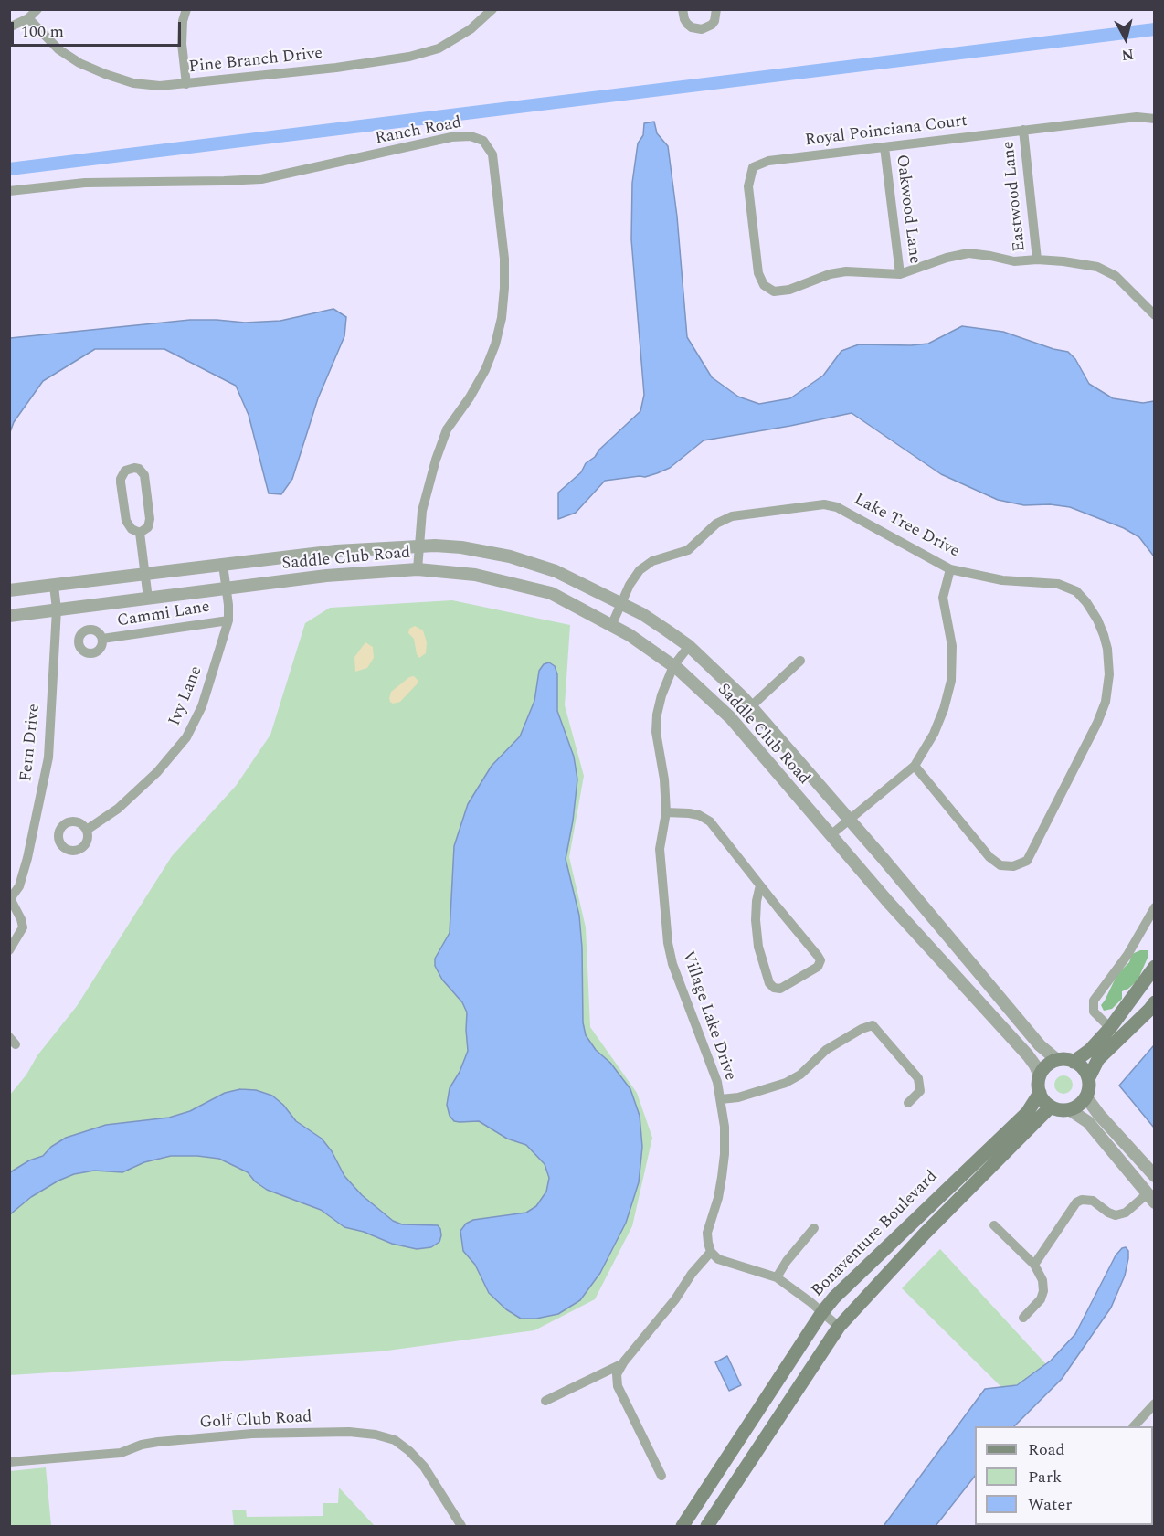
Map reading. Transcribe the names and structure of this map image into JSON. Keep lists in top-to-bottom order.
{
  "streets": {
    "main road": ["Bonaventure Boulevard"],
    "street": [
      "Pine Branch Drive",
      "Ranch Road",
      "Royal Poinciana Court",
      "Eastwood Lane",
      "Oakwood Lane",
      "Lake Tree Drive",
      "Saddle Club Road",
      "Cammi Lane",
      "Ivy Lane",
      "Fern Drive",
      "Village Lake Drive",
      "Golf Club Road"
    ]
  },
  "crossings": [
    ["Ranch Road", "Saddle Club Road"],
    ["Royal Poinciana Court", "Eastwood Lane"],
    ["Royal Poinciana Court", "Oakwood Lane"],
    ["Lake Tree Drive", "Saddle Club Road"],
    ["Saddle Club Road", "Ivy Lane"],
    ["Saddle Club Road", "Fern Drive"],
    ["Saddle Club Road", "Village Lake Drive"],
    ["Saddle Club Road", "Bonaventure Boulevard"],
    ["Cammi Lane", "Ivy Lane"]
  ],
  "legend": ["Road", "Park", "Water"],
  "scale_bar": "100 m",
  "north": "bottom"
}
